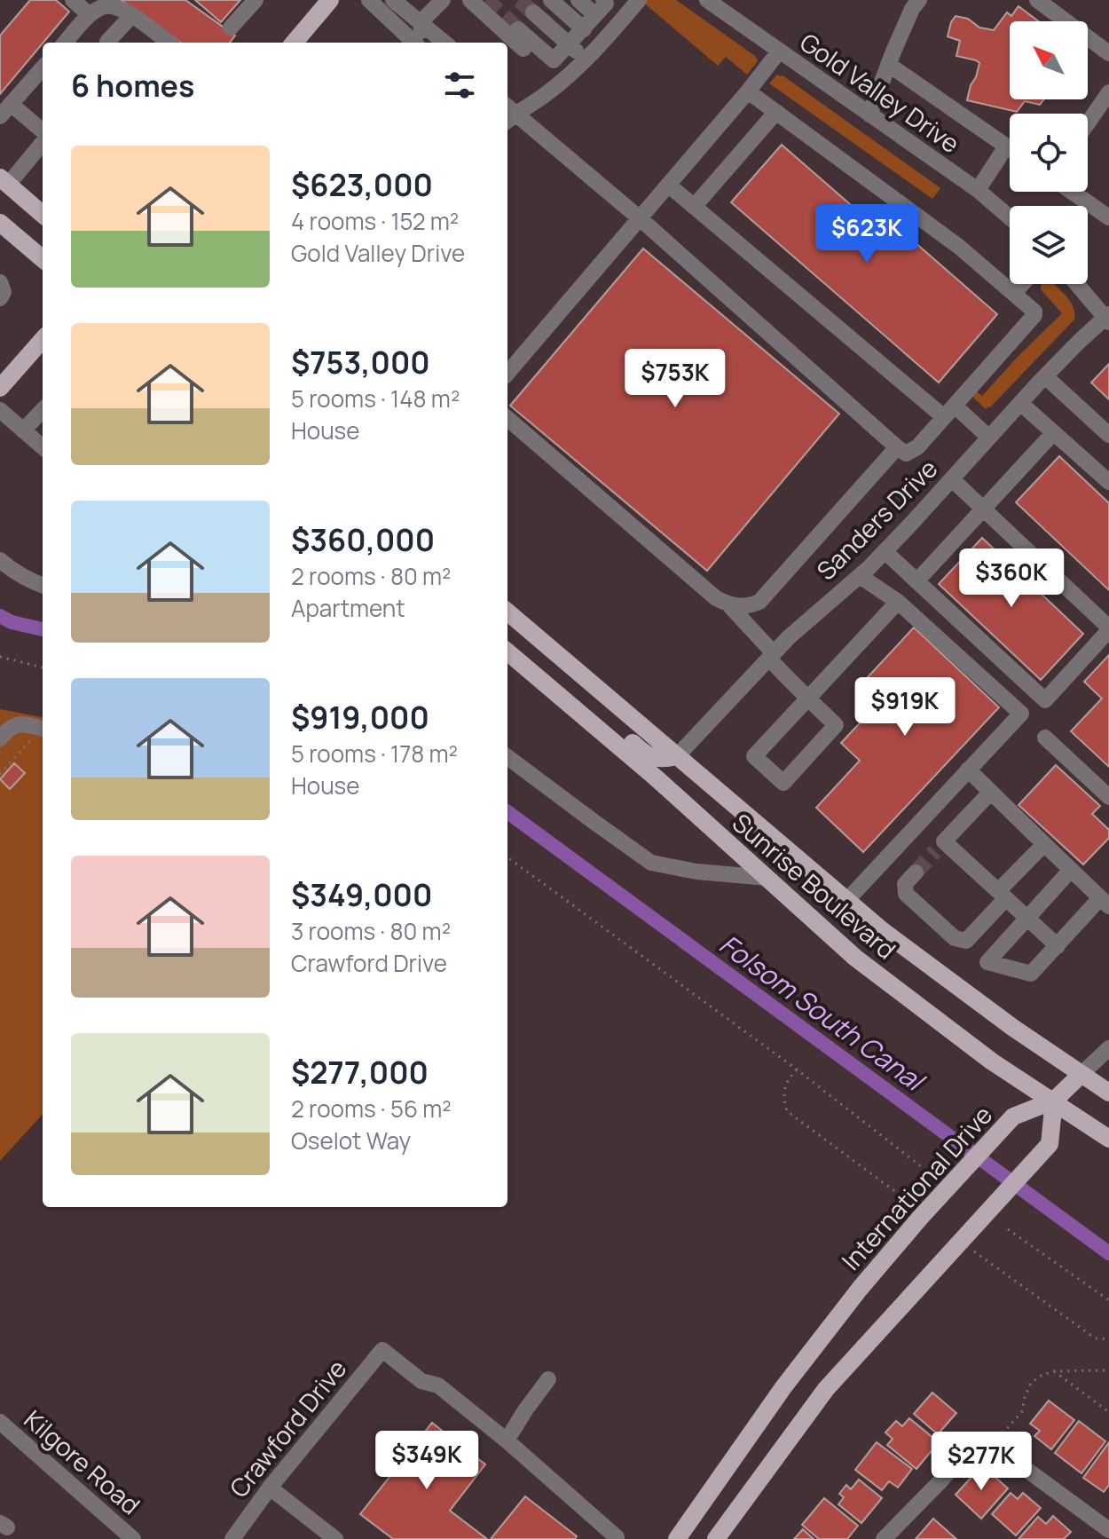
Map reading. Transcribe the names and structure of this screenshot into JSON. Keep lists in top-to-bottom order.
{
  "streets": {
    "main road": ["Sunrise Boulevard", "International Drive"],
    "street": [
      "Gold Valley Drive",
      "Sanders Drive",
      "Crawford Drive",
      "Kilgore Road"
    ]
  },
  "crossings": [
    ["Sanders Drive", "Sunrise Boulevard"],
    ["Sunrise Boulevard", "International Drive"]
  ],
  "water": ["Folsom South Canal"],
  "north": "top left",
  "page": {
    "heading": "6 homes",
    "list": [
      {
        "name": "$623,000",
        "note": "4 rooms · 152 m² · Gold Valley Drive"
      },
      {
        "name": "$753,000",
        "note": "5 rooms · 148 m² · House"
      },
      {
        "name": "$360,000",
        "note": "2 rooms · 80 m² · Apartment"
      },
      {
        "name": "$919,000",
        "note": "5 rooms · 178 m² · House"
      },
      {
        "name": "$349,000",
        "note": "3 rooms · 80 m² · Crawford Drive"
      },
      {
        "name": "$277,000",
        "note": "2 rooms · 56 m² · Oselot Way"
      }
    ],
    "price": [
      "$623K",
      "$753K",
      "$360K",
      "$919K",
      "$349K",
      "$277K"
    ]
  }
}
